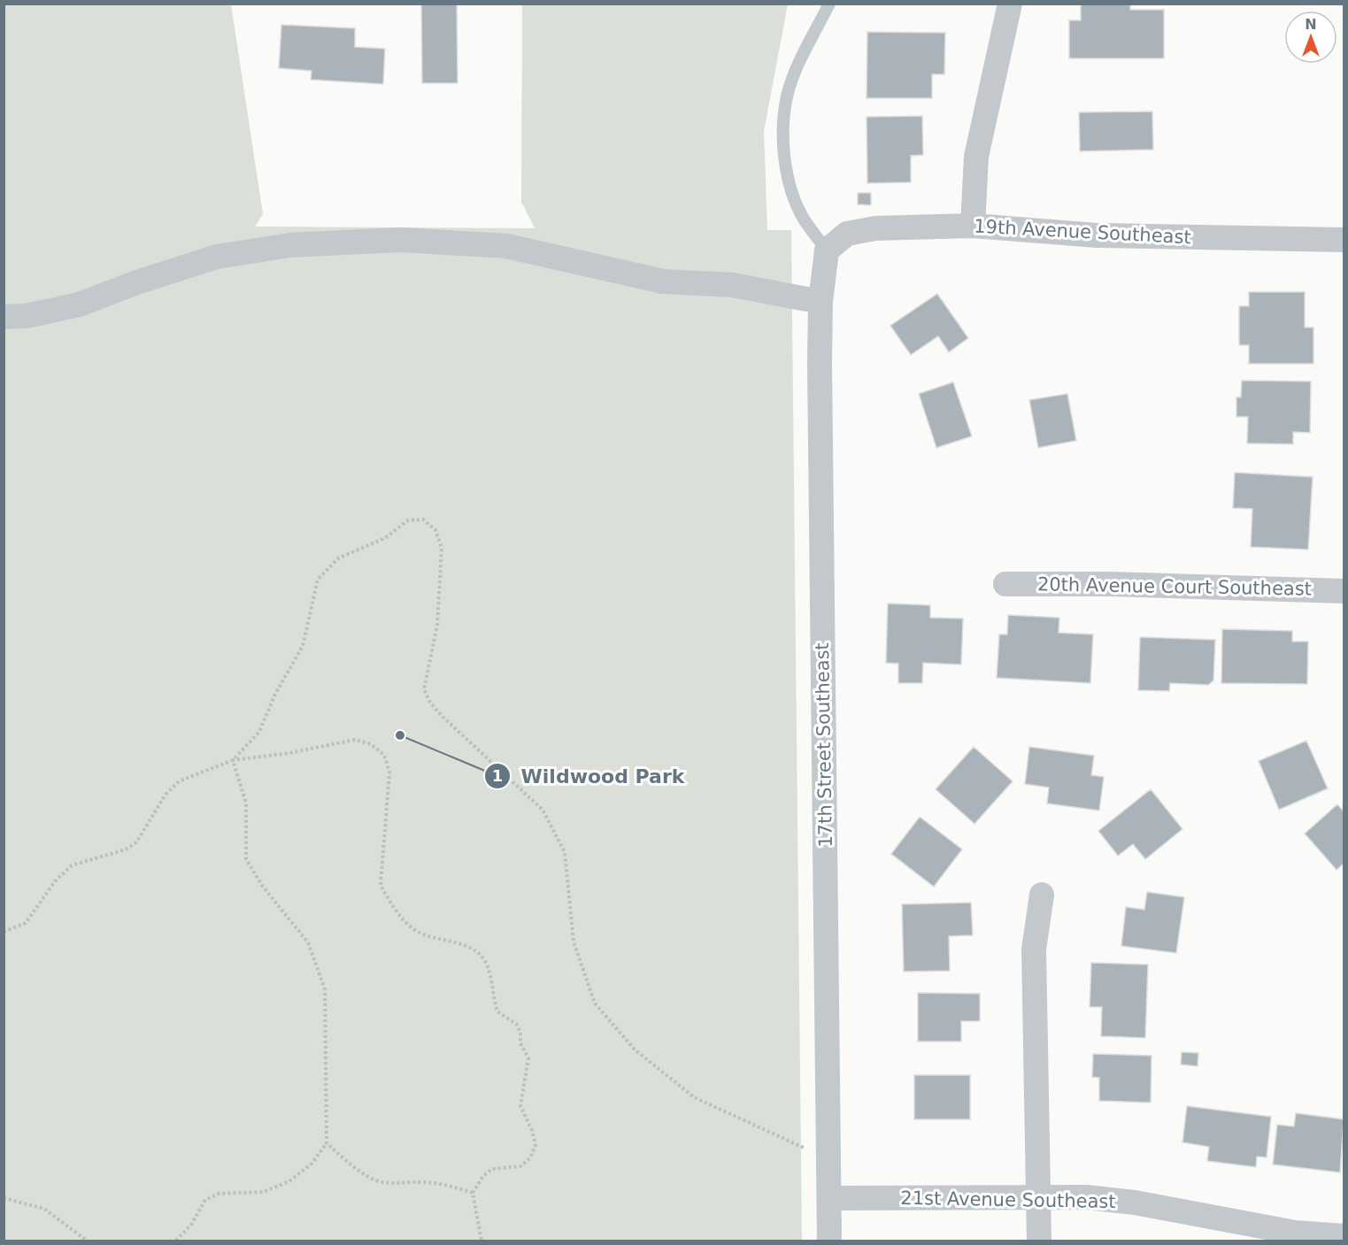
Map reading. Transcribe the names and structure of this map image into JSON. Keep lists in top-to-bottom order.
{
  "streets": {
    "street": [
      "19th Avenue Southeast",
      "20th Avenue Court Southeast",
      "17th Street Southeast",
      "21st Avenue Southeast"
    ]
  },
  "crossings": [
    ["19th Avenue Southeast", "17th Street Southeast"],
    ["17th Street Southeast", "21st Avenue Southeast"]
  ],
  "places": ["Wildwood Park"],
  "north": "top"
}
